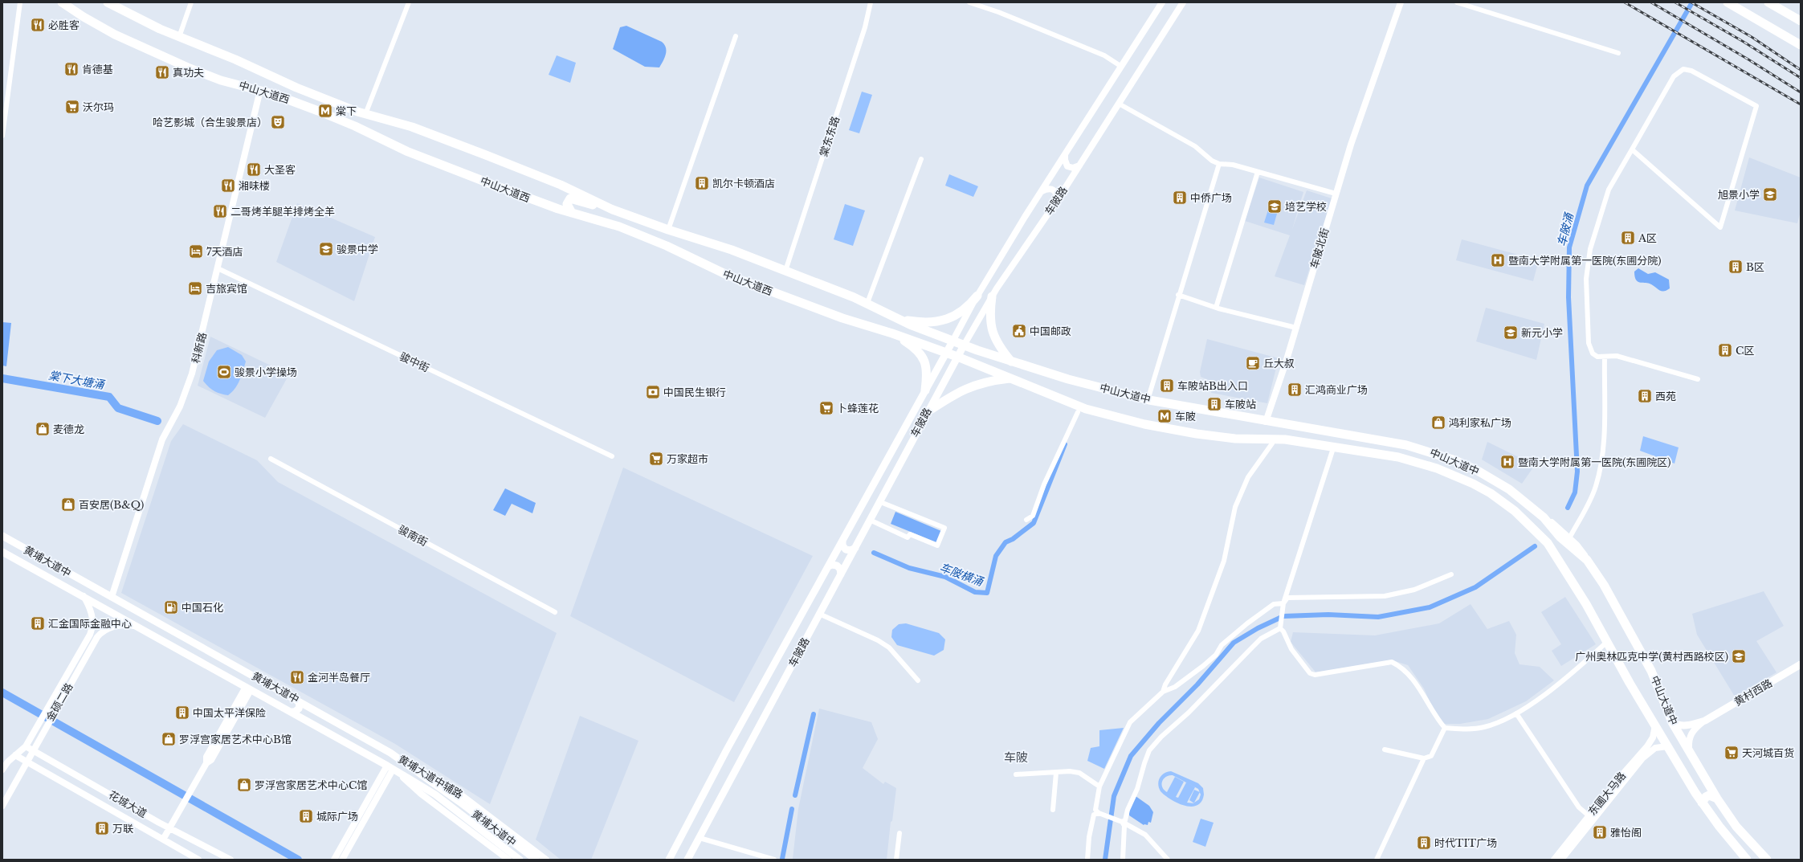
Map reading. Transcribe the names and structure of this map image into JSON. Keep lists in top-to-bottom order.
{
  "streets": {
    "highway": ["中山大道西", "中山大道中"],
    "main road": ["车陂路", "黄埔大道中", "黄村西路"],
    "street": [
      "棠东东路",
      "车陂北街",
      "科新路",
      "骏中街",
      "骏南街",
      "金硕二路",
      "黄埔大道中辅路",
      "东圃大马路",
      "花城大道"
    ]
  },
  "crossings": [
    ["中山大道西", "棠东东路"],
    ["中山大道西", "车陂路"],
    ["中山大道西", "科新路"],
    ["中山大道西", "中山大道中"],
    ["车陂路", "中山大道中"],
    ["车陂北街", "中山大道中"],
    ["科新路", "骏中街"],
    ["科新路", "黄埔大道中"],
    ["中山大道中", "黄村西路"],
    ["中山大道中", "东圃大马路"],
    ["黄埔大道中", "金硕二路"],
    ["黄埔大道中", "黄埔大道中辅路"],
    ["金硕二路", "花城大道"]
  ],
  "districts": ["车陂"],
  "water": ["车陂涌", "棠下大塘涌", "车陂横涌"],
  "places": {
    "restaurant": [
      "必胜客",
      "肯德基",
      "真功夫",
      "大圣客",
      "湘味楼",
      "二哥烤羊腿羊排烤全羊",
      "金河半岛餐厅"
    ],
    "supermarket": [
      "沃尔玛",
      "卜蜂莲花",
      "万家超市",
      "天河城百货"
    ],
    "metro station": ["棠下", "车陂"],
    "theatre": ["哈艺影城（合生骏景店）"],
    "building": [
      "凯尔卡顿酒店",
      "中侨广场",
      "A区",
      "B区",
      "C区",
      "车陂站B出入口",
      "汇鸿商业广场",
      "西苑",
      "车陂站",
      "汇金国际金融中心",
      "中国太平洋保险",
      "城际广场",
      "万联",
      "雅怡阁",
      "时代TIT广场"
    ],
    "school or university": [
      "旭景小学",
      "培艺学校",
      "骏景中学",
      "新元小学",
      "广州奥林匹克中学(黄村西路校区)"
    ],
    "hotel": ["7天酒店", "吉旅宾馆"],
    "hospital": ["暨南大学附属第一医院(东圃分院)", "暨南大学附属第一医院(东圃院区)"],
    "public building": ["中国邮政"],
    "cafe": ["丘大叔"],
    "sports": ["骏景小学操场"],
    "bank": ["中国民生银行"],
    "shop": [
      "鸿利家私广场",
      "麦德龙",
      "百安居(B&Q)",
      "罗浮宫家居艺术中心B馆",
      "罗浮宫家居艺术中心C馆"
    ],
    "fuel station": ["中国石化"]
  }
}
